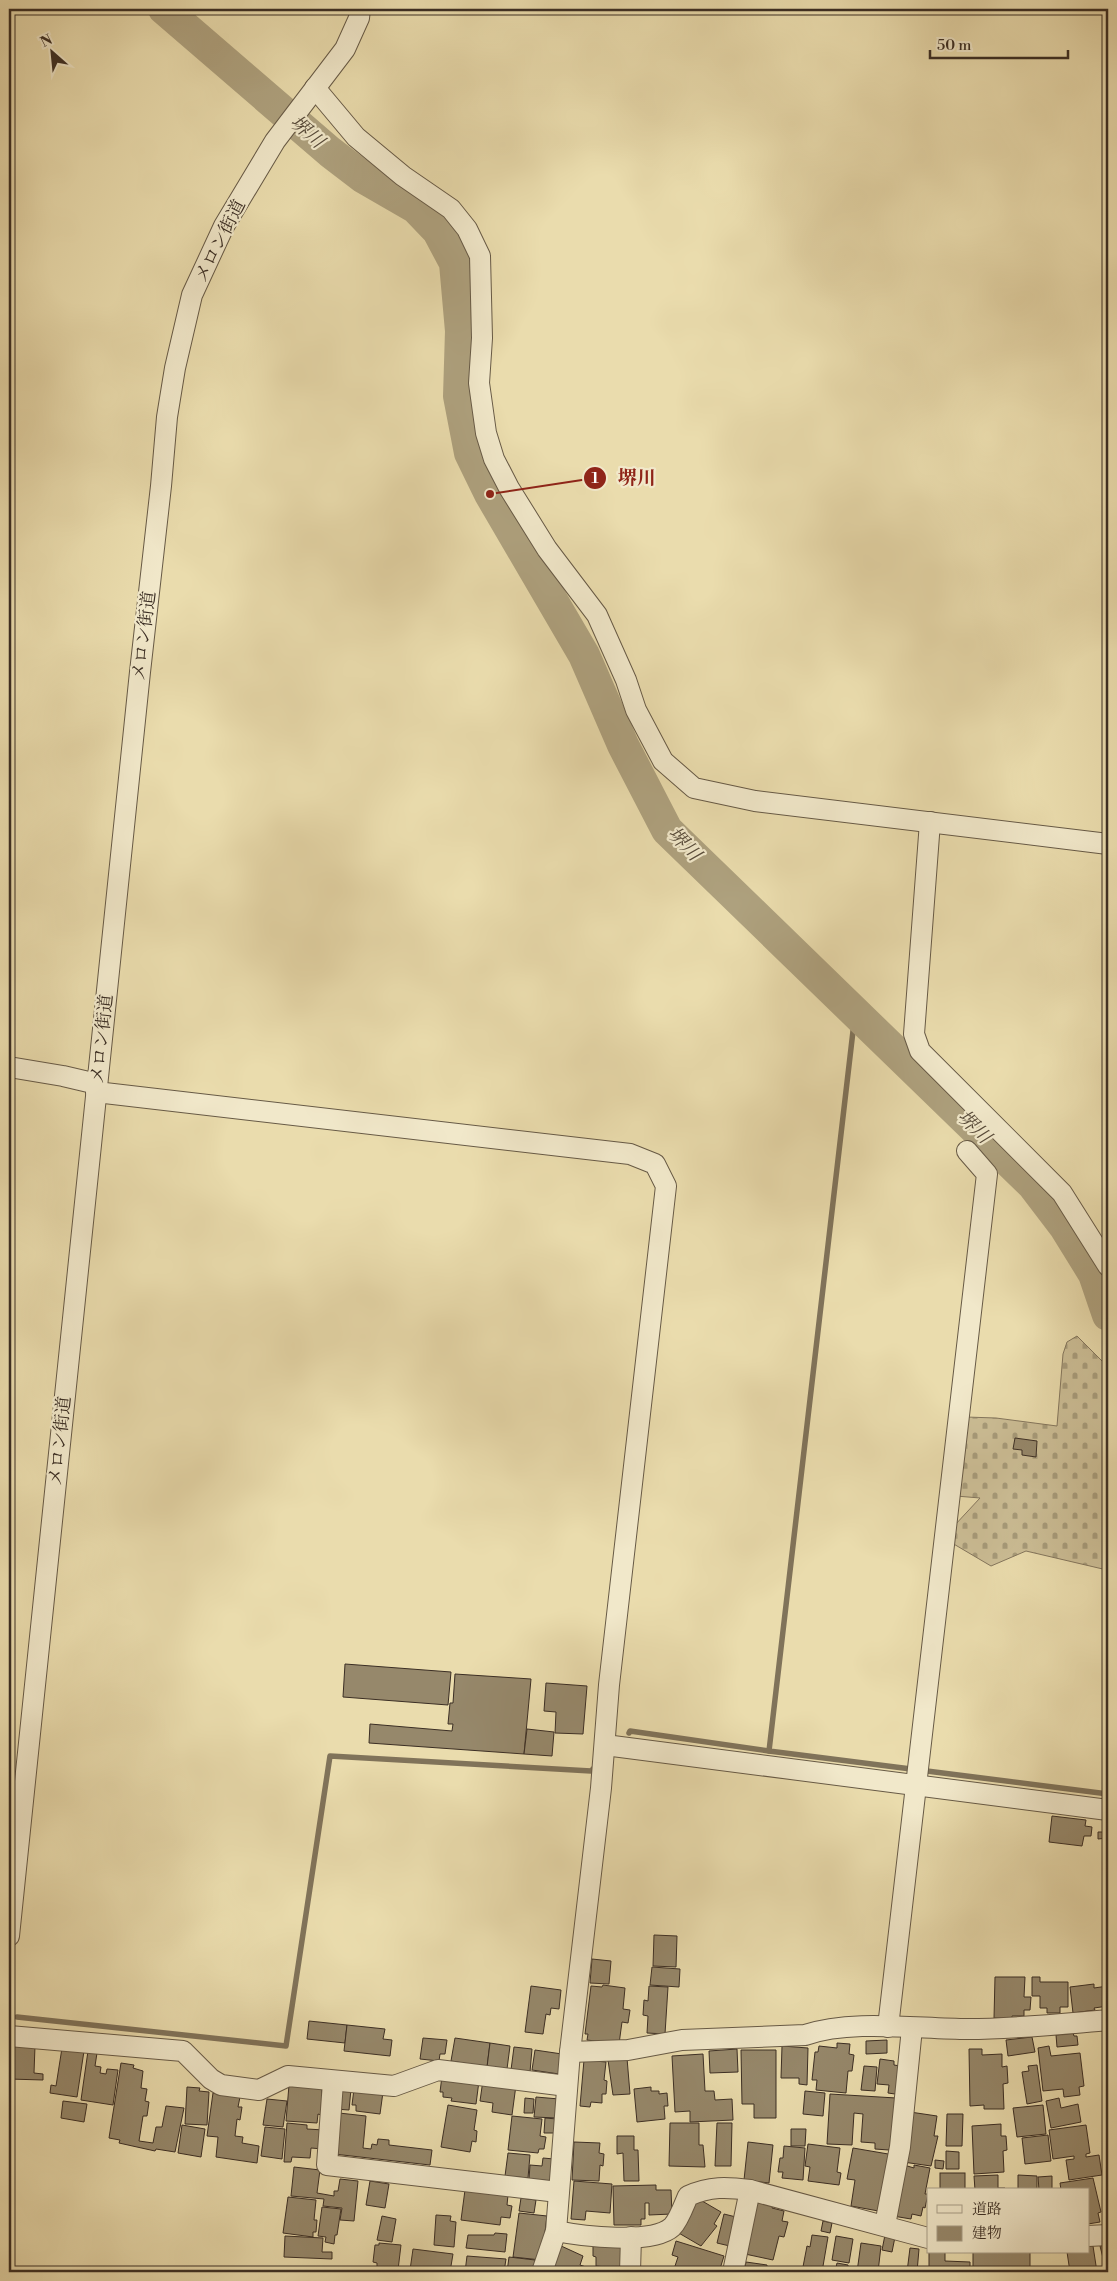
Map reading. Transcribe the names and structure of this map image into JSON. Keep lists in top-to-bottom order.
{
  "streets": {
    "street": ["メロン街道"]
  },
  "water": ["堺川"],
  "places": ["堺川"],
  "legend": ["道路", "建物"],
  "scale_bar": "50 m",
  "north": "top left"
}
